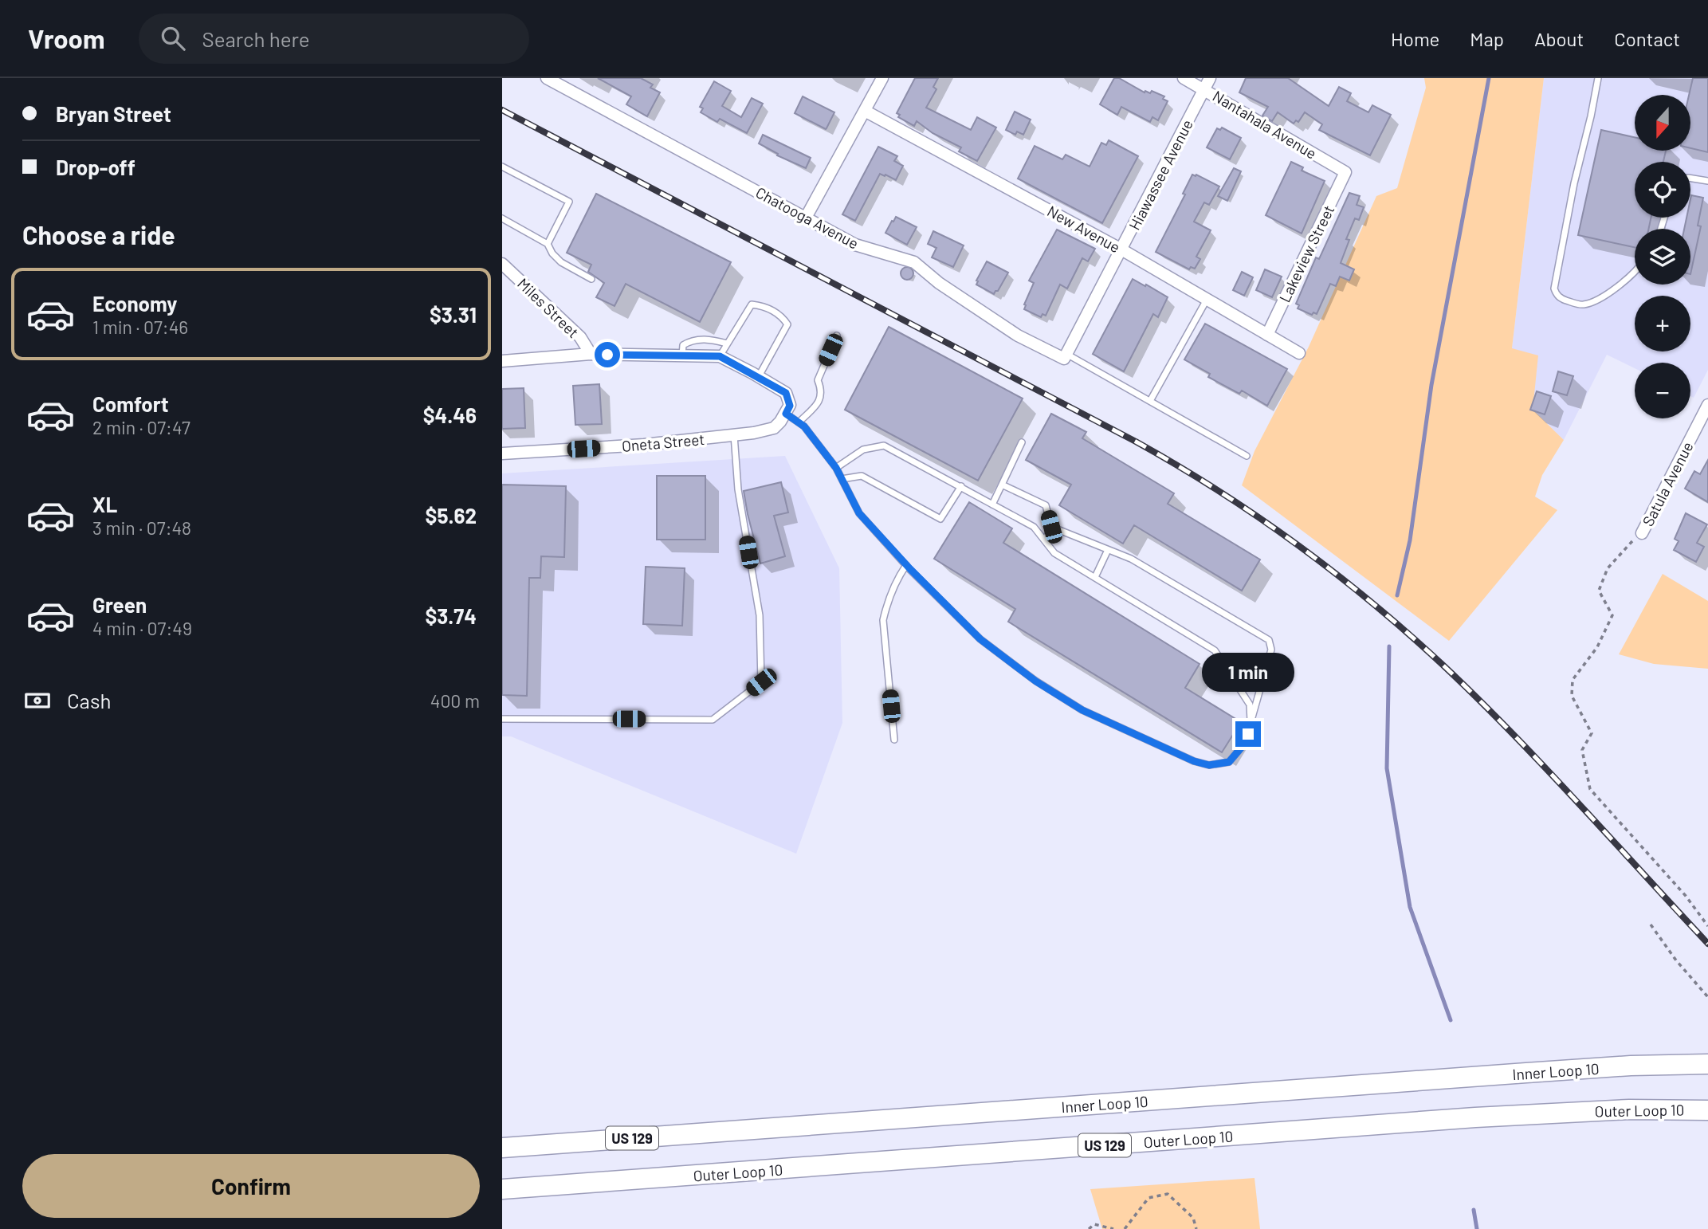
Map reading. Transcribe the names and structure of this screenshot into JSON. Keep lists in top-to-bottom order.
{
  "streets": {
    "highway": ["Inner Loop 10", "Outer Loop 10", "US 129"],
    "street": [
      "Nantahala Avenue",
      "Hiawassee Avenue",
      "Chatooga Avenue",
      "New Avenue",
      "Lakeview Street",
      "Miles Street",
      "Oneta Street",
      "Satula Avenue"
    ]
  },
  "crossings": [
    ["Nantahala Avenue", "Hiawassee Avenue"],
    ["Nantahala Avenue", "Lakeview Street"],
    ["Hiawassee Avenue", "Chatooga Avenue"],
    ["Hiawassee Avenue", "New Avenue"],
    ["New Avenue", "Lakeview Street"]
  ],
  "north": "bottom",
  "page": {
    "header": "Vroom",
    "search": "Search here",
    "nav": [
      "Home",
      "Map",
      "About",
      "Contact"
    ],
    "banner": ["Bryan Street", "Drop-off"],
    "map_buttons": ["+", "−"],
    "heading": "Choose a ride",
    "list": [
      {
        "name": "Economy",
        "note": "1 min · 07:46",
        "value": "$3.31"
      },
      {
        "name": "Comfort",
        "note": "2 min · 07:47",
        "value": "$4.46"
      },
      {
        "name": "XL",
        "note": "3 min · 07:48",
        "value": "$5.62"
      },
      {
        "name": "Green",
        "note": "4 min · 07:49",
        "value": "$3.74"
      }
    ],
    "bubble": "1 min",
    "pay": ["Cash", "400 m"],
    "buttons": "Confirm"
  }
}
